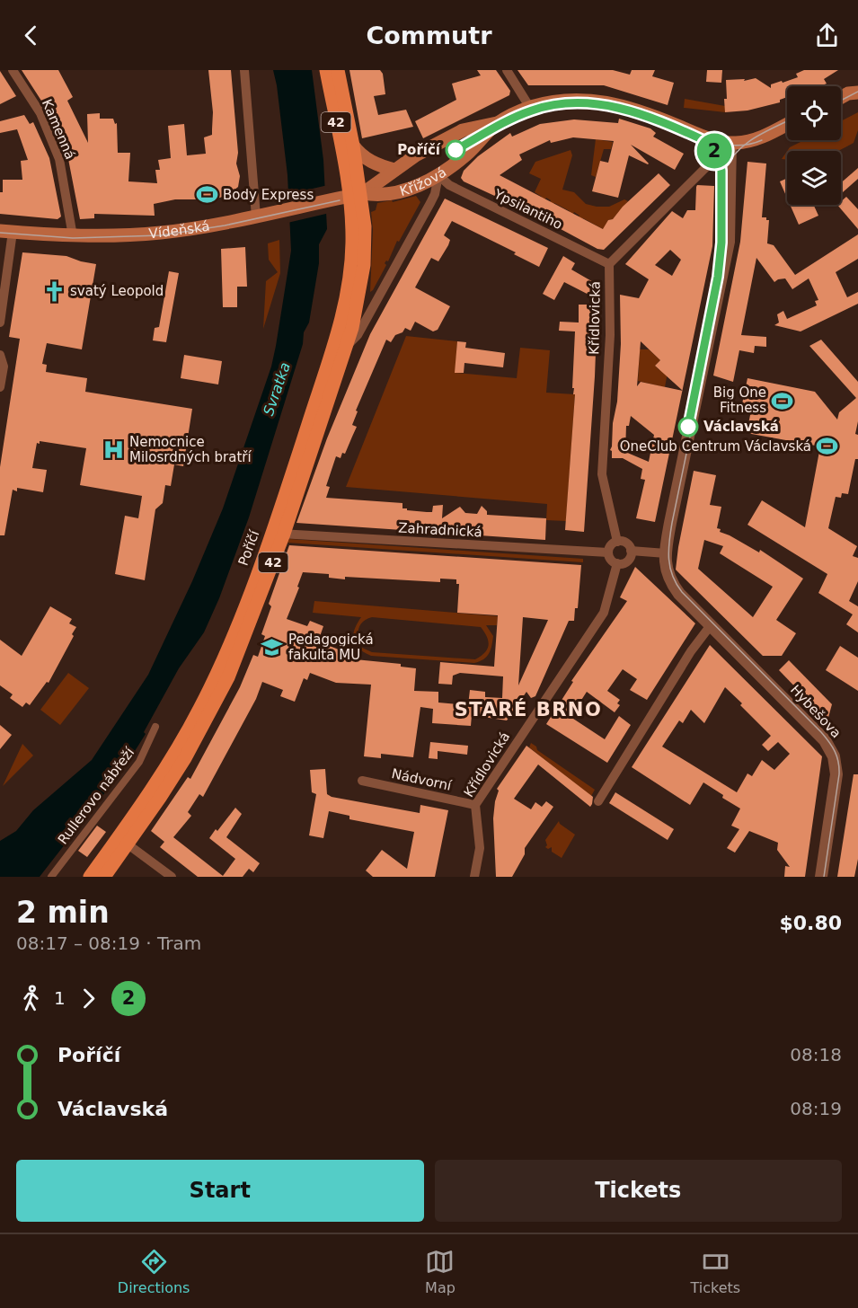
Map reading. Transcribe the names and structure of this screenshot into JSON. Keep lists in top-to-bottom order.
{
  "streets": {
    "main road": [
      "42",
      "Křížová",
      "Vídeňská",
      "Poříčí"
    ],
    "street": [
      "Kamenná",
      "Ypsilantiho",
      "Křídlovická",
      "Zahradnická",
      "Hybešova",
      "Nádvorní",
      "Rullerovo nábřeží"
    ]
  },
  "crossings": [
    ["Kamenná", "Vídeňská"],
    ["Křížová", "Ypsilantiho"],
    ["Křížová", "Vídeňská"],
    ["Křížová", "Křídlovická"],
    ["Křížová", "Poříčí"],
    ["Ypsilantiho", "Křídlovická"],
    ["Ypsilantiho", "Poříčí"],
    ["Vídeňská", "Poříčí"],
    ["Křídlovická", "Zahradnická"],
    ["Křídlovická", "Nádvorní"],
    ["Zahradnická", "Poříčí"]
  ],
  "districts": ["STARÉ BRNO"],
  "water": ["Svratka"],
  "places": {
    "other": ["Poříčí", "Václavská"],
    "sports": ["Body Express", "Big One Fitness", "OneClub Centrum Václavská"],
    "church": ["svatý Leopold"],
    "hospital": ["Nemocnice Milosrdných bratří"],
    "school or university": ["Pedagogická fakulta MU"]
  },
  "lines": ["tram line 2"],
  "page": {
    "header": "Commutr",
    "on_map": "2",
    "heading": ["2 min", "08:17 – 08:19 · Tram", "$0.80"],
    "legs": ["1", "2"],
    "list": [
      {
        "name": "Poříčí",
        "value": "08:18"
      },
      {
        "name": "Václavská",
        "value": "08:19"
      }
    ],
    "buttons": ["Start", "Tickets"],
    "tabs": ["Directions", "Map", "Tickets"]
  }
}
